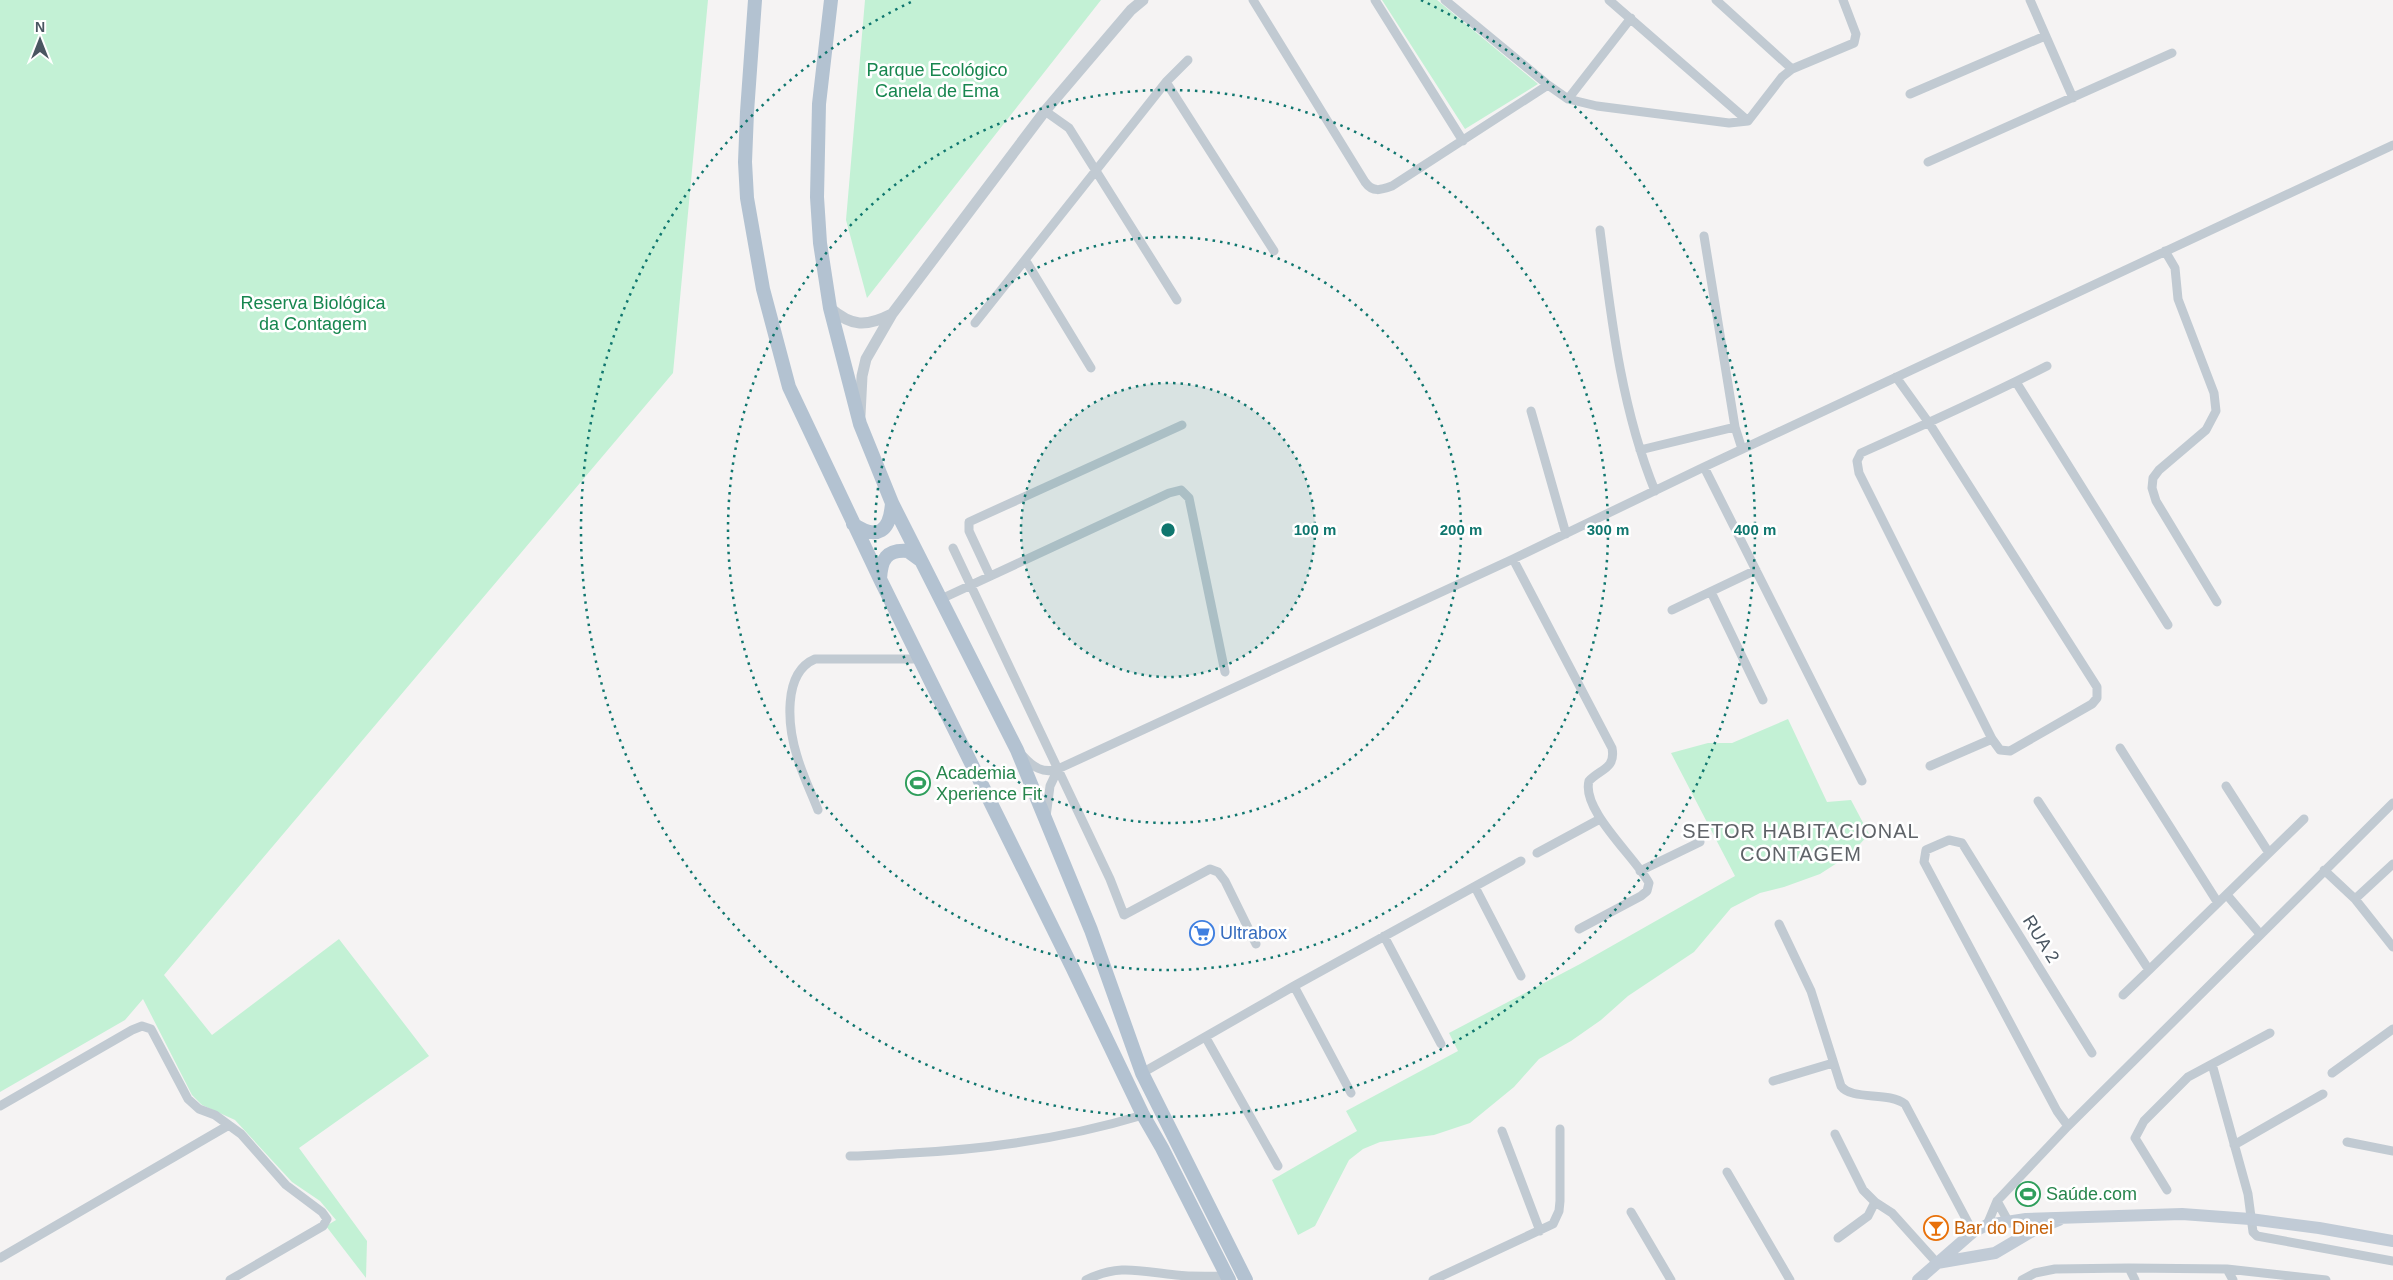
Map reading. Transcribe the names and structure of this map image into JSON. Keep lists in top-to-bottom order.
{
  "streets": {
    "street": ["RUA 2"]
  },
  "districts": ["SETOR HABITACIONAL CONTAGEM"],
  "parks": ["Parque Ecológico Canela de Ema", "Reserva Biológica da Contagem"],
  "places": {
    "sports": ["Academia Xperience Fit", "Saúde.com"],
    "supermarket": ["Ultrabox"],
    "bar": ["Bar do Dinei"]
  },
  "north": "top",
  "rings": [
    "100 m",
    "200 m",
    "300 m",
    "400 m"
  ]
}
